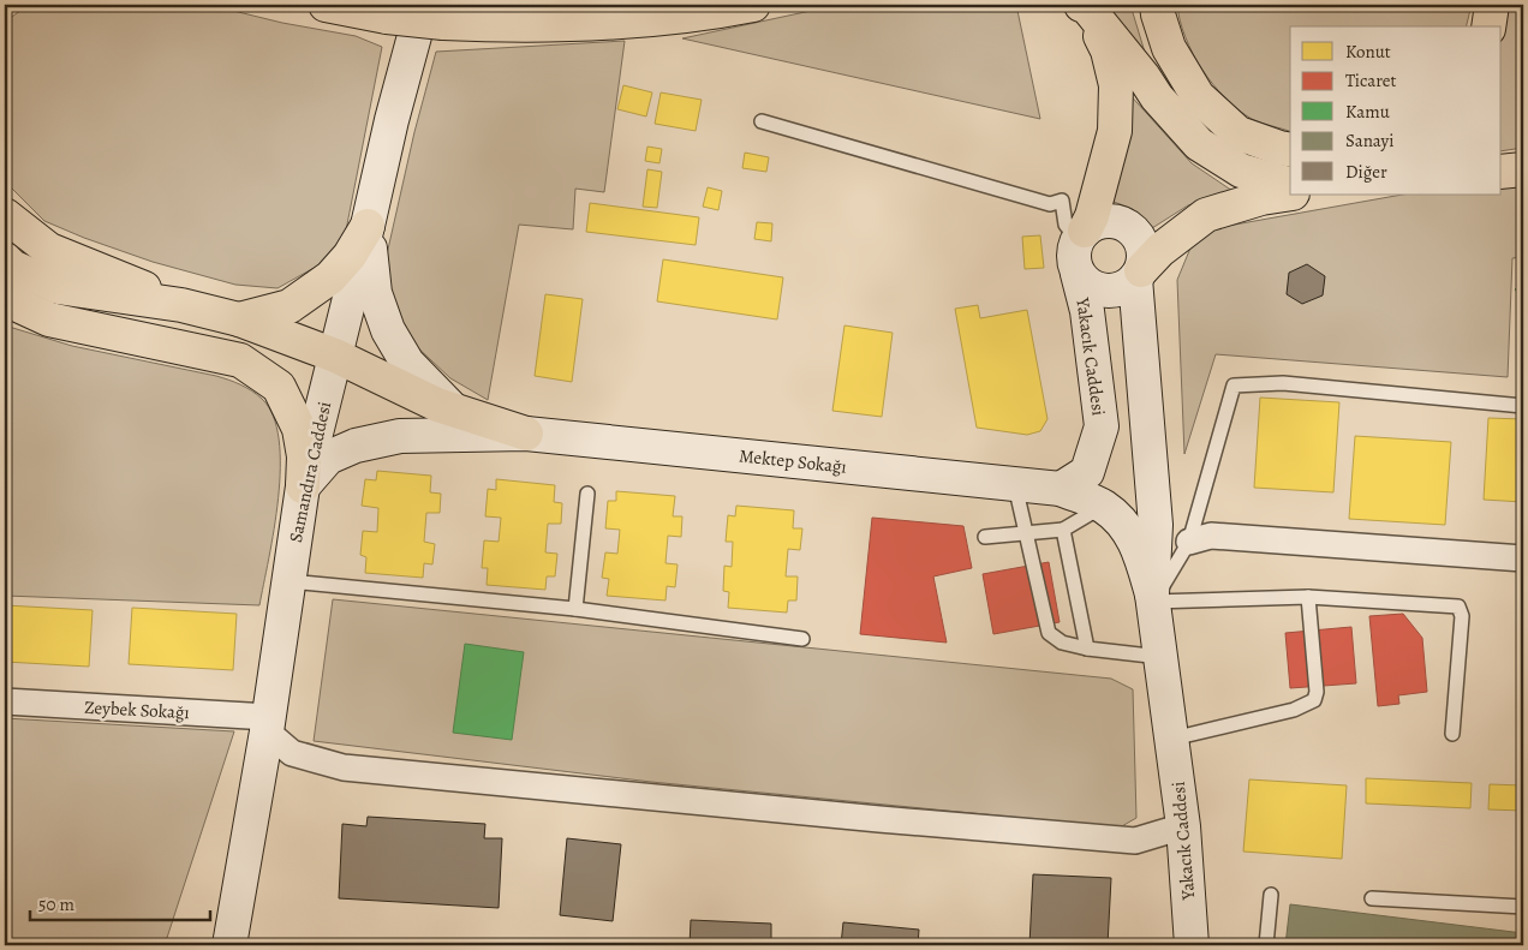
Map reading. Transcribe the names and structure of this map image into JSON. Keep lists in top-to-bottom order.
{
  "streets": {
    "main road": ["Yakacık Caddesi", "Mektep Sokağı", "Samandıra Caddesi"],
    "street": ["Zeybek Sokağı"]
  },
  "crossings": [
    ["Yakacık Caddesi", "Mektep Sokağı"],
    ["Mektep Sokağı", "Samandıra Caddesi"],
    ["Samandıra Caddesi", "Zeybek Sokağı"]
  ],
  "legend": [
    "Konut",
    "Ticaret",
    "Kamu",
    "Sanayi",
    "Diğer"
  ],
  "scale_bar": "50 m"
}
